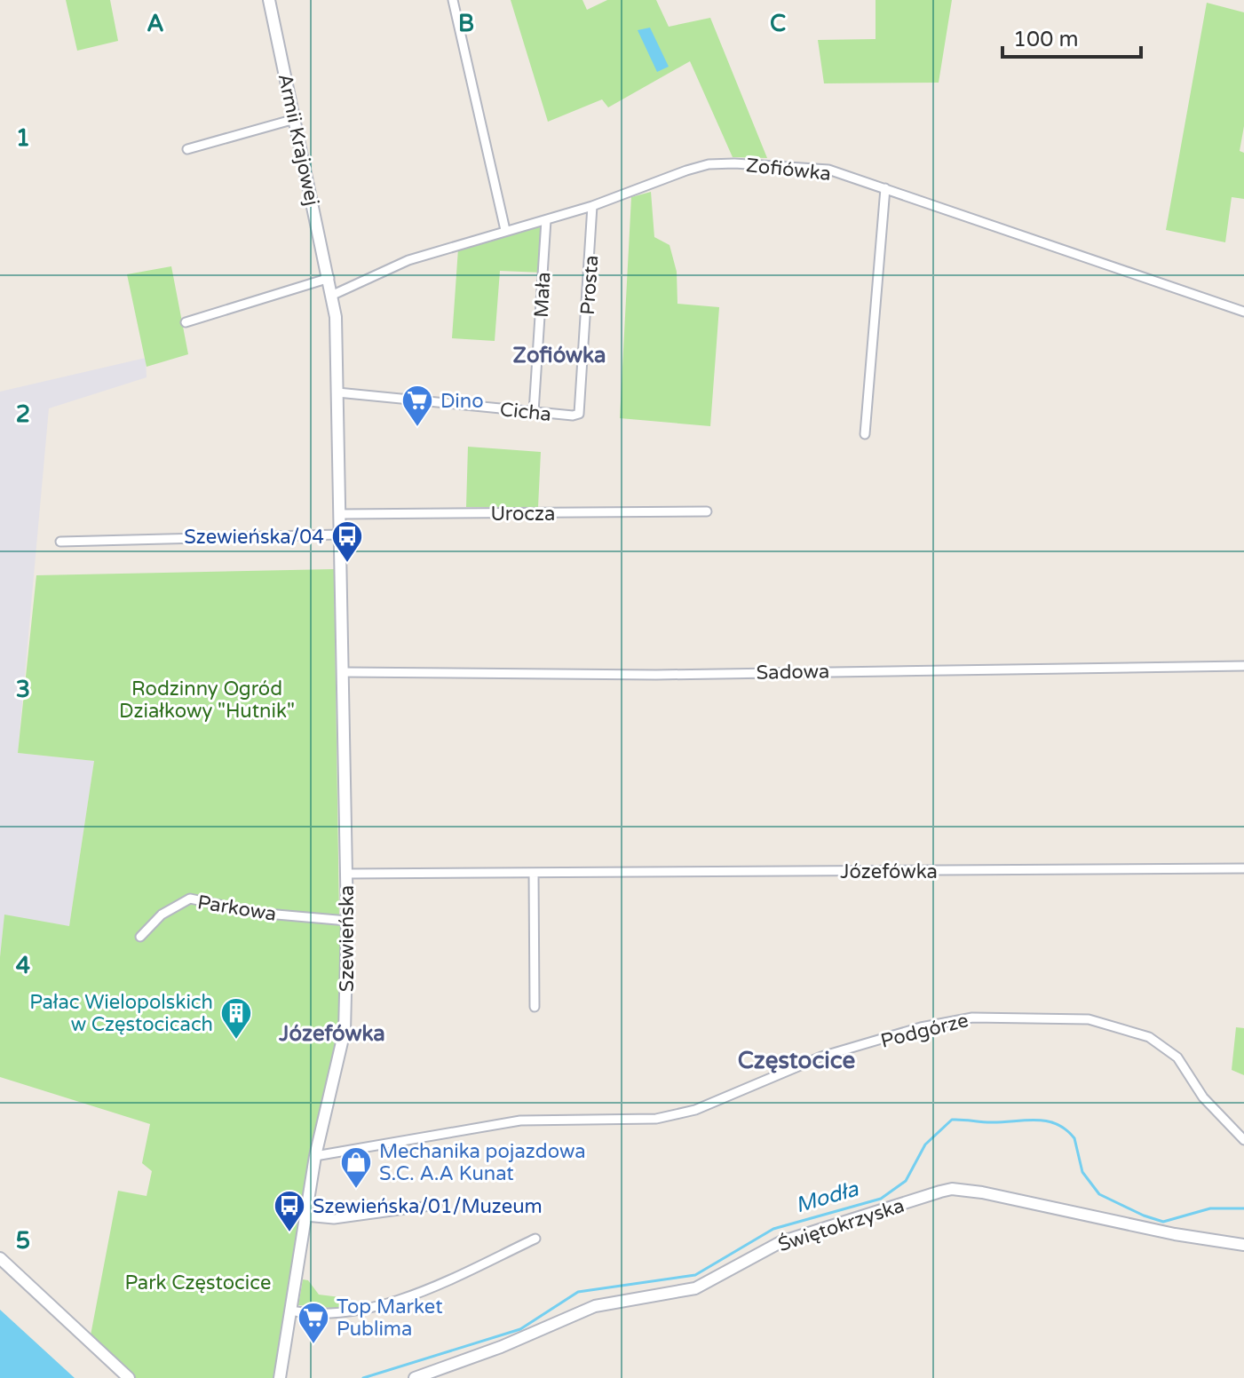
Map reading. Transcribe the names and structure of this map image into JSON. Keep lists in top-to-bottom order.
{
  "streets": {
    "street": [
      "Armii Krajowej",
      "Zofiówka",
      "Prosta",
      "Mała",
      "Cicha",
      "Urocza",
      "Sadowa",
      "Józefówka",
      "Parkowa",
      "Szewieńska",
      "Podgórze",
      "Świętokrzyska"
    ]
  },
  "crossings": [
    ["Armii Krajowej", "Zofiówka"],
    ["Armii Krajowej", "Szewieńska"],
    ["Zofiówka", "Prosta"],
    ["Zofiówka", "Mała"],
    ["Zofiówka", "Szewieńska"],
    ["Prosta", "Cicha"],
    ["Mała", "Cicha"],
    ["Cicha", "Szewieńska"],
    ["Urocza", "Szewieńska"],
    ["Sadowa", "Szewieńska"],
    ["Józefówka", "Szewieńska"],
    ["Parkowa", "Szewieńska"],
    ["Szewieńska", "Podgórze"]
  ],
  "districts": ["Zofiówka", "Józefówka", "Częstocice"],
  "water": ["Modła"],
  "parks": ["Rodzinny Ogród Działkowy \"Hutnik\"", "Park Częstocice"],
  "places": {
    "supermarket": ["Dino", "Top Market Publima"],
    "bus stop": ["Szewieńska/04", "Szewieńska/01/Muzeum"],
    "building": ["Pałac Wielopolskich w Częstocicach"],
    "shop": ["Mechanika pojazdowa S.C. A.A Kunat"]
  },
  "scale_bar": "100 m",
  "grid": {
    "columns": ["A", "B", "C"],
    "rows": [
      "1",
      "2",
      "3",
      "4",
      "5"
    ]
  }
}
